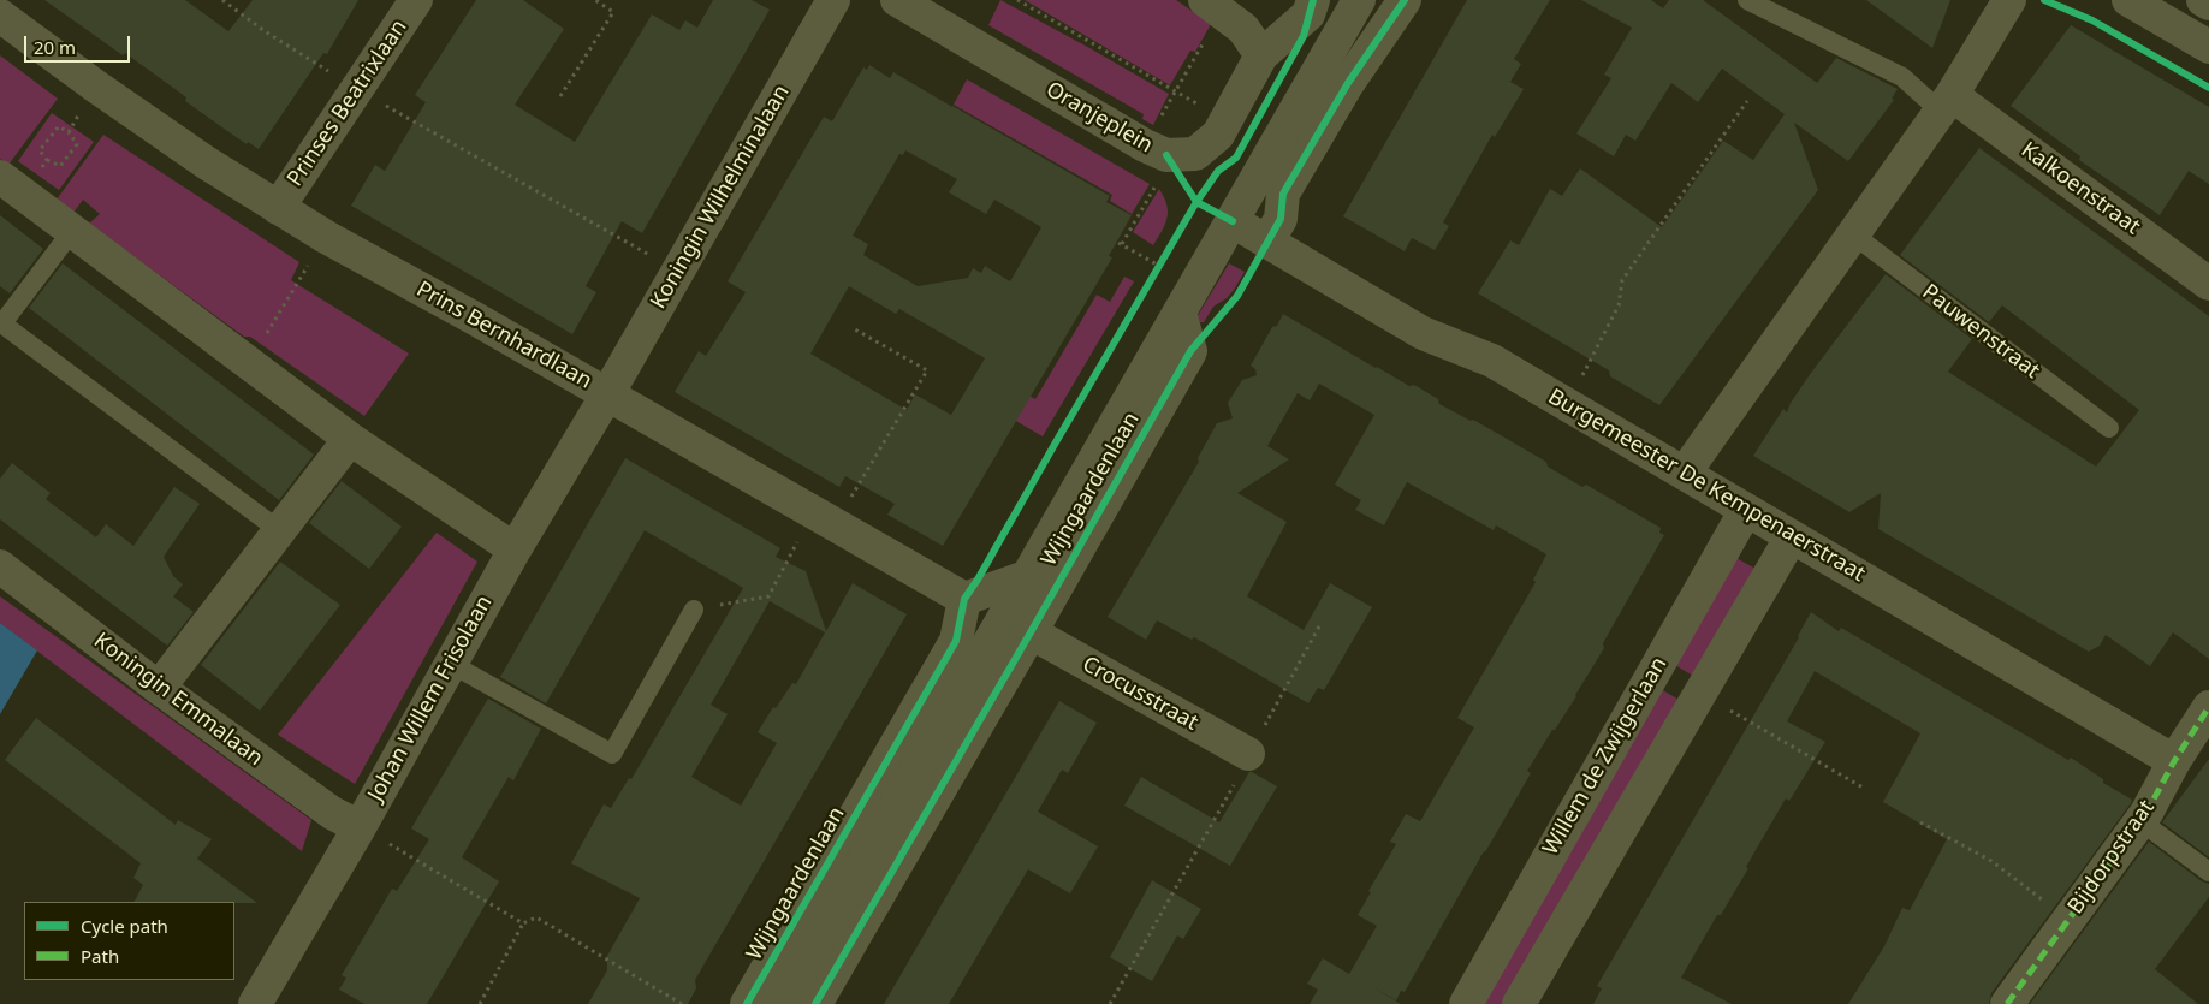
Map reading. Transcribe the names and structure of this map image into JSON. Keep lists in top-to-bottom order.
{
  "streets": {
    "street": [
      "Prinses Beatrixlaan",
      "Oranjeplein",
      "Kalkoenstraat",
      "Koningin Wilhelminalaan",
      "Prins Bernhardlaan",
      "Burgemeester De Kempenaerstraat",
      "Wijngaardenlaan",
      "Crocusstraat",
      "Johan Willem Frisolaan",
      "Koningin Emmalaan",
      "Willem de Zwijgerlaan",
      "Bijdorpstraat"
    ],
    "lane": ["Pauwenstraat"]
  },
  "crossings": [
    ["Prinses Beatrixlaan", "Prins Bernhardlaan"],
    ["Koningin Wilhelminalaan", "Prins Bernhardlaan"],
    ["Koningin Wilhelminalaan", "Johan Willem Frisolaan"],
    ["Prins Bernhardlaan", "Wijngaardenlaan"],
    ["Prins Bernhardlaan", "Johan Willem Frisolaan"],
    ["Burgemeester De Kempenaerstraat", "Wijngaardenlaan"],
    ["Burgemeester De Kempenaerstraat", "Willem de Zwijgerlaan"],
    ["Burgemeester De Kempenaerstraat", "Bijdorpstraat"],
    ["Wijngaardenlaan", "Crocusstraat"],
    ["Johan Willem Frisolaan", "Koningin Emmalaan"]
  ],
  "legend": ["Cycle path", "Path"],
  "scale_bar": "20 m"
}
